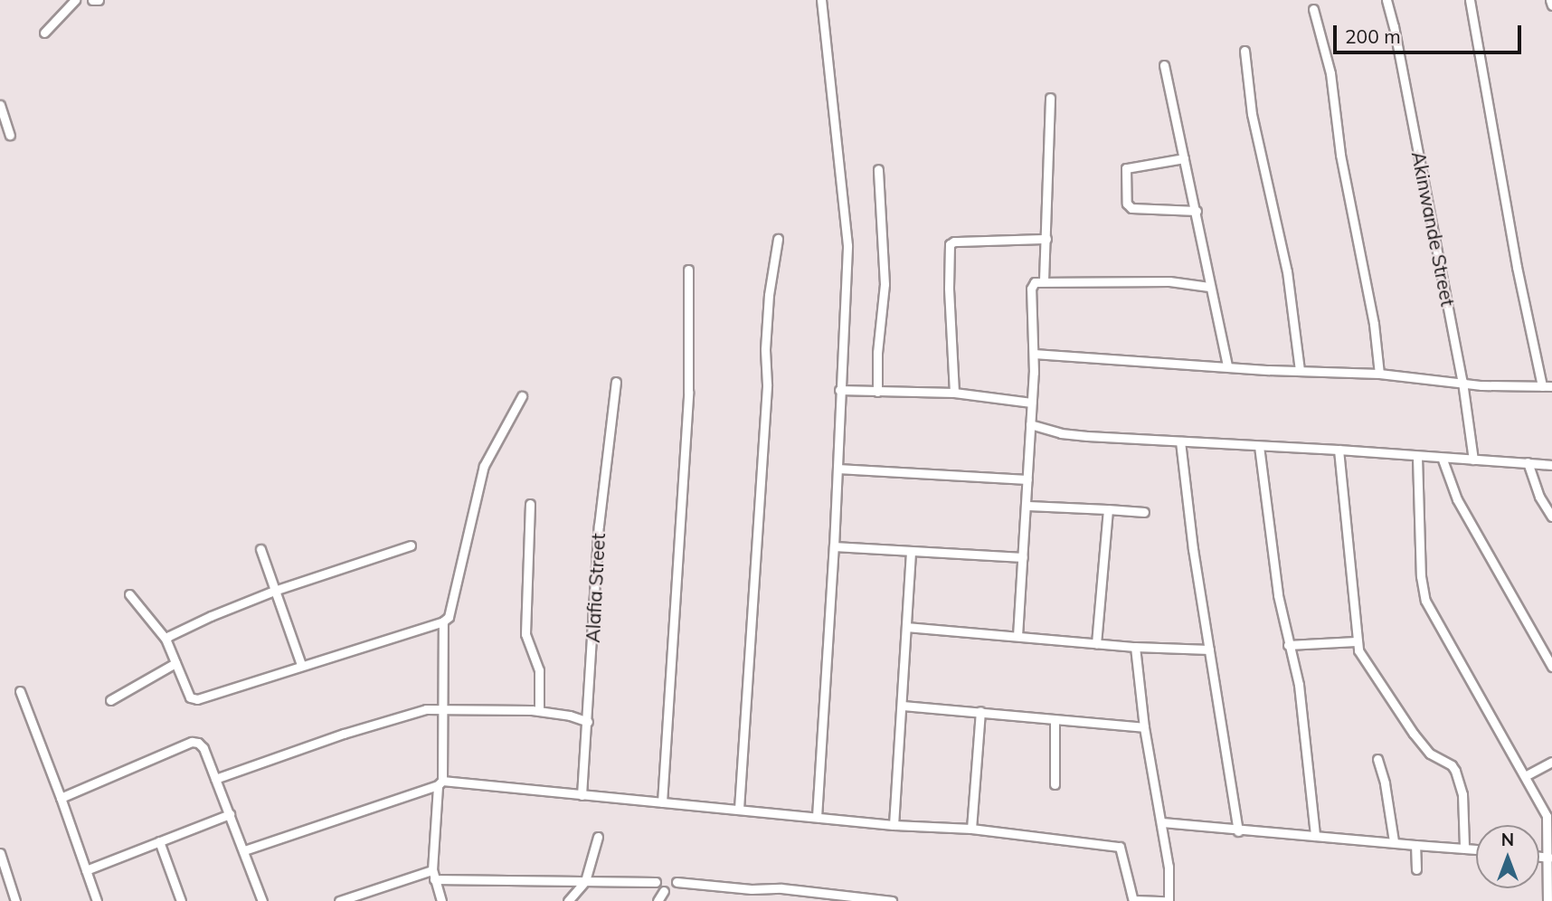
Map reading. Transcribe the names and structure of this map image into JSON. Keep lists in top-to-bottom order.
{
  "streets": {
    "street": ["Akinwande Street", "Alafia Street"]
  },
  "scale_bar": "200 m",
  "north": "top"
}
